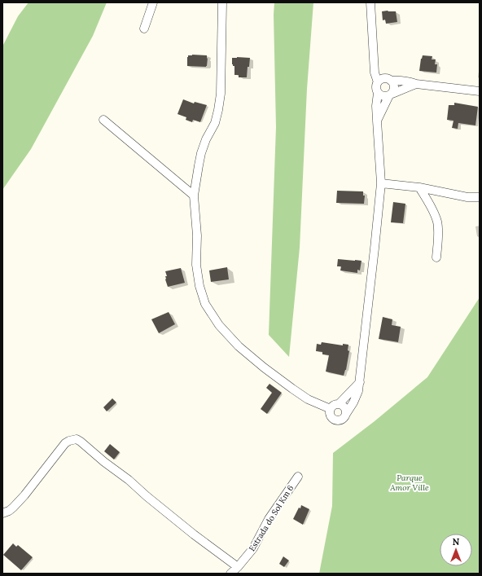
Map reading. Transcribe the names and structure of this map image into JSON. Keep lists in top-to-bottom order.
{
  "streets": {
    "street": ["Estrada do Sol Km 6"]
  },
  "parks": ["Parque Amor Ville"],
  "north": "top"
}
